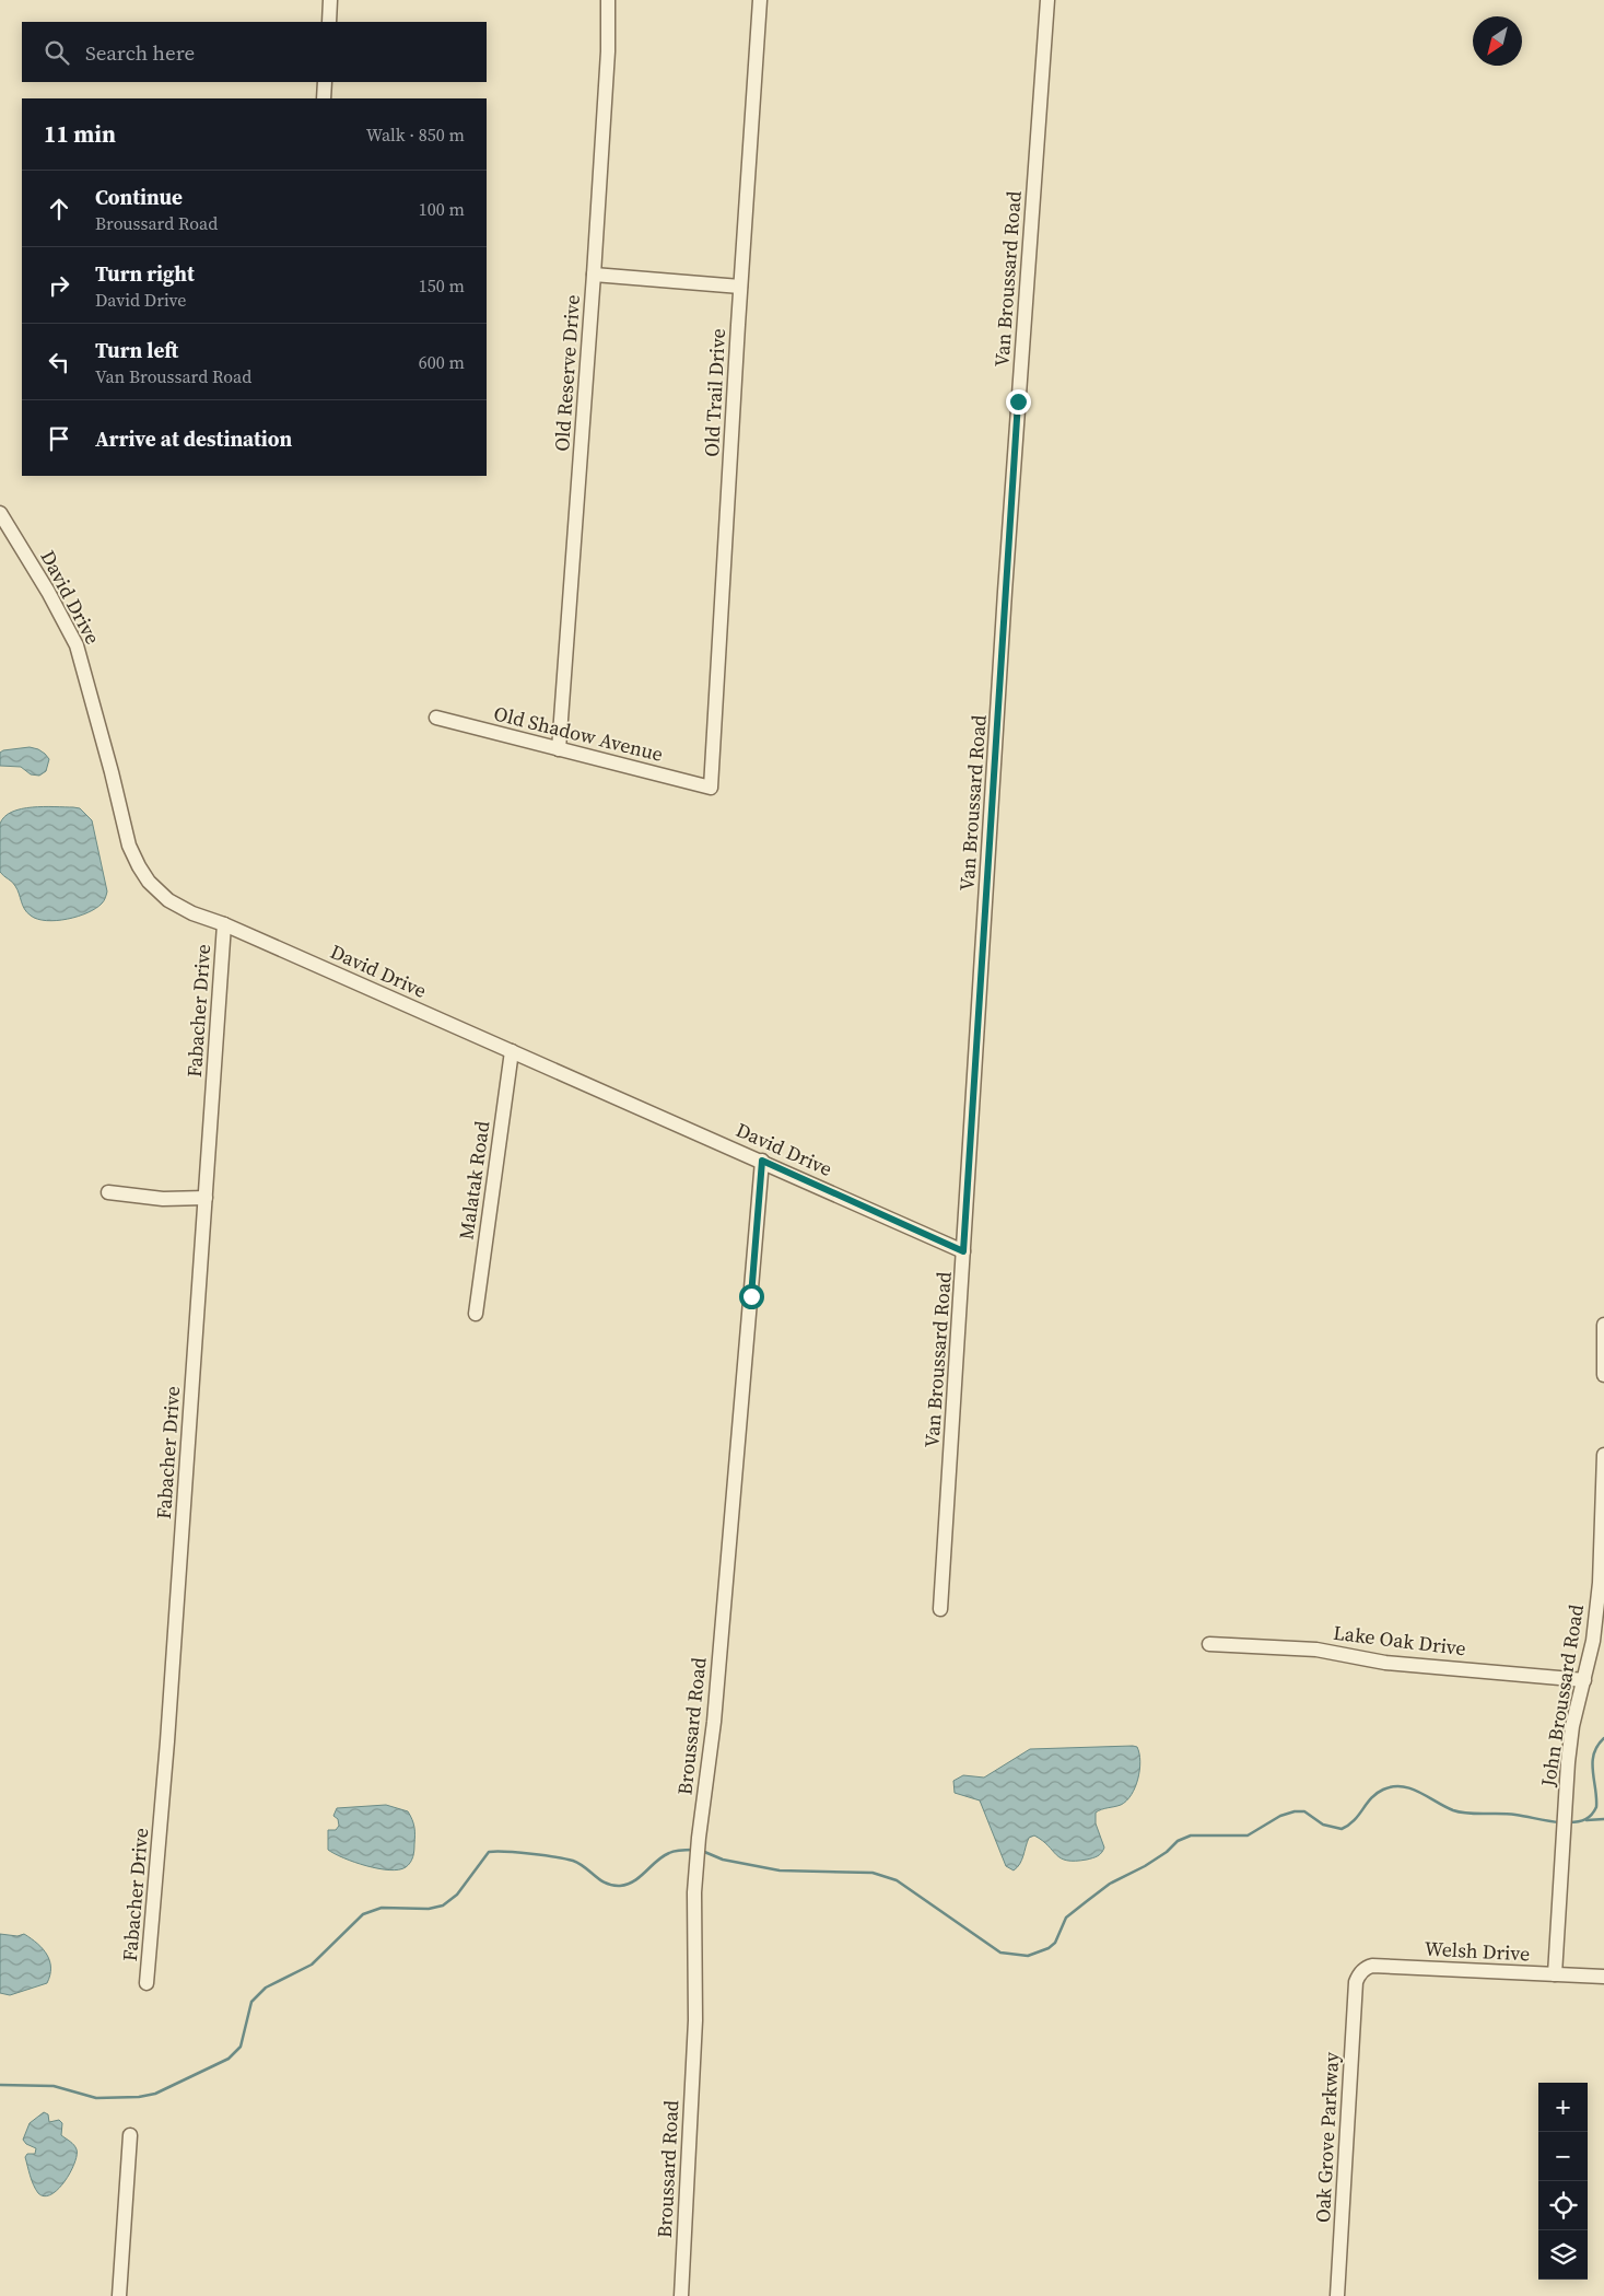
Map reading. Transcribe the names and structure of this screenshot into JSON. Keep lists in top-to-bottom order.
{
  "streets": {
    "street": [
      "Van Broussard Road",
      "Old Reserve Drive",
      "Old Trail Drive",
      "David Drive",
      "Old Shadow Avenue",
      "Fabacher Drive",
      "Malatak Road",
      "Lake Oak Drive",
      "John Broussard Road",
      "Broussard Road",
      "Welsh Drive",
      "Oak Grove Parkway"
    ]
  },
  "crossings": [
    ["Van Broussard Road", "David Drive"],
    ["Old Reserve Drive", "Old Shadow Avenue"],
    ["Old Trail Drive", "Old Shadow Avenue"],
    ["David Drive", "Fabacher Drive"],
    ["David Drive", "Malatak Road"],
    ["David Drive", "Broussard Road"],
    ["Lake Oak Drive", "John Broussard Road"],
    ["John Broussard Road", "Welsh Drive"],
    ["Welsh Drive", "Oak Grove Parkway"]
  ],
  "north": "bottom left",
  "page": {
    "search": "Search here",
    "heading": ["11 min", "Walk · 850 m"],
    "list": [
      ["Continue", "Broussard Road", "100 m"],
      ["Turn right", "David Drive", "150 m"],
      ["Turn left", "Van Broussard Road", "600 m"],
      "Arrive at destination"
    ],
    "map_buttons": ["+", "−"]
  }
}
